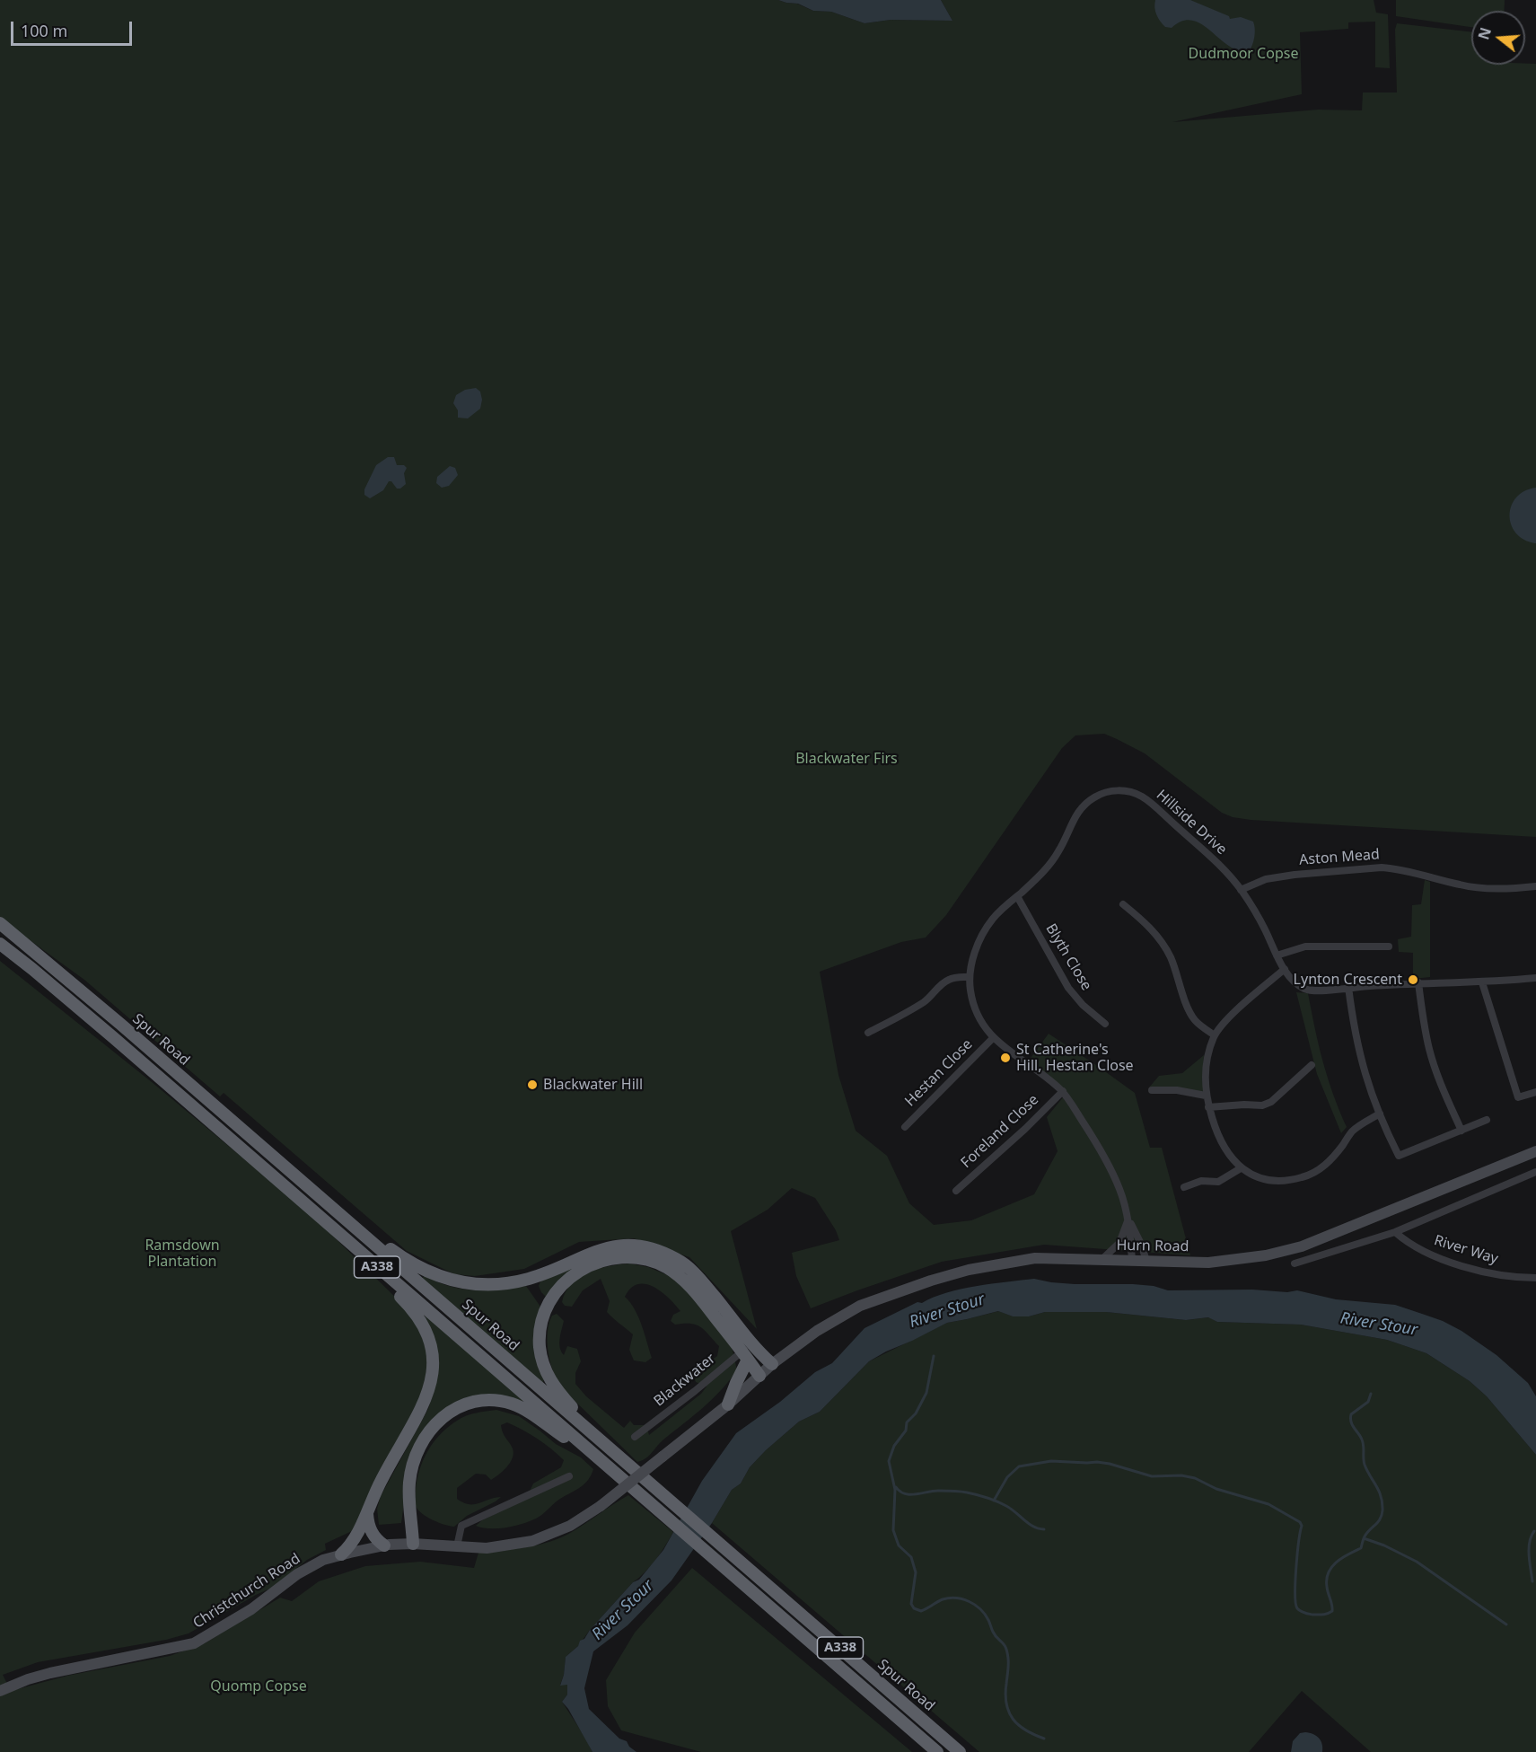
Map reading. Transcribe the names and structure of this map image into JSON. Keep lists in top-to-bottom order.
{
  "streets": {
    "highway": ["Spur Road", "A338"],
    "main road": ["Hurn Road", "Christchurch Road"],
    "street": [
      "Hillside Drive",
      "Aston Mead",
      "Blyth Close",
      "Hestan Close",
      "Foreland Close",
      "River Way",
      "Blackwater"
    ]
  },
  "crossings": [
    ["Hillside Drive", "Aston Mead"],
    ["Hillside Drive", "Blyth Close"],
    ["Hillside Drive", "Hestan Close"],
    ["Hillside Drive", "Foreland Close"],
    ["Hillside Drive", "Hurn Road"],
    ["Hurn Road", "Christchurch Road"]
  ],
  "water": ["River Stour"],
  "parks": [
    "Dudmoor Copse",
    "Blackwater Firs",
    "Ramsdown Plantation",
    "Quomp Copse"
  ],
  "places": ["Lynton Crescent", "St Catherine's Hill, Hestan Close", "Blackwater Hill"],
  "scale_bar": "100 m",
  "north": "left"
}
